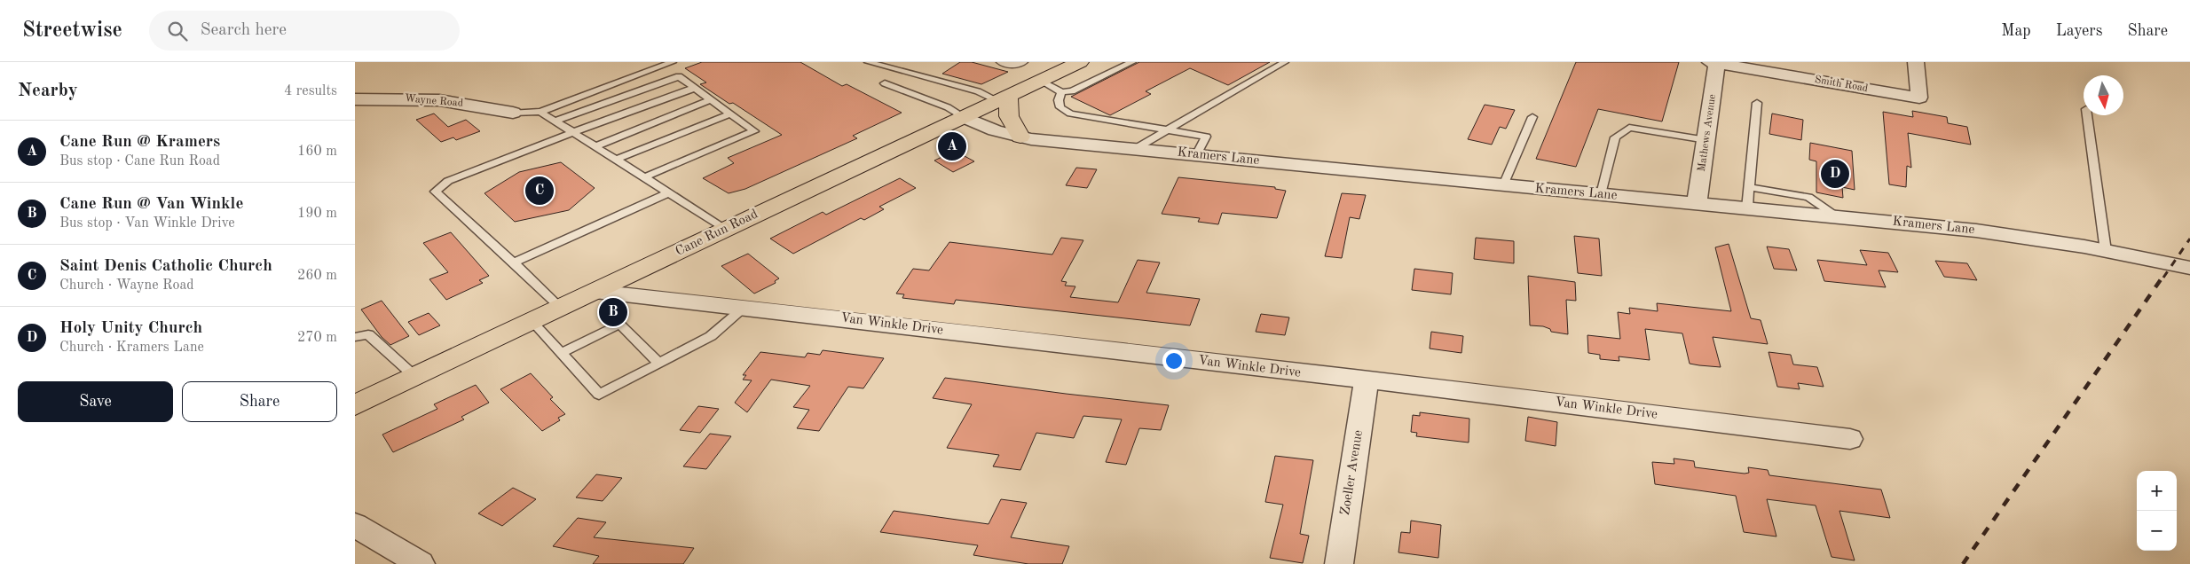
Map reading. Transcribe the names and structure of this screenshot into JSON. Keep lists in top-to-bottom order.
{
  "streets": {
    "highway": ["Cane Run Road"],
    "street": [
      "Smith Road",
      "Wayne Road",
      "Mathews Avenue",
      "Kramers Lane",
      "Van Winkle Drive",
      "Zoeller Avenue"
    ]
  },
  "crossings": [
    ["Smith Road", "Mathews Avenue"],
    ["Mathews Avenue", "Kramers Lane"],
    ["Kramers Lane", "Cane Run Road"],
    ["Cane Run Road", "Van Winkle Drive"],
    ["Van Winkle Drive", "Zoeller Avenue"]
  ],
  "north": "bottom",
  "page": {
    "header": "Streetwise",
    "search": "Search here",
    "nav": ["Map", "Layers", "Share"],
    "heading": ["Nearby", "4 results"],
    "list": [
      {
        "mark": "A",
        "name": "Cane Run @ Kramers",
        "note": "Bus stop · Cane Run Road",
        "value": "160 m"
      },
      {
        "mark": "B",
        "name": "Cane Run @ Van Winkle",
        "note": "Bus stop · Van Winkle Drive",
        "value": "190 m"
      },
      {
        "mark": "C",
        "name": "Saint Denis Catholic Church",
        "note": "Church · Wayne Road",
        "value": "260 m"
      },
      {
        "mark": "D",
        "name": "Holy Unity Church",
        "note": "Church · Kramers Lane",
        "value": "270 m"
      }
    ],
    "pins": [
      "A",
      "D",
      "C",
      "B"
    ],
    "buttons": ["Save", "Share"],
    "map_buttons": ["+", "−"]
  }
}
